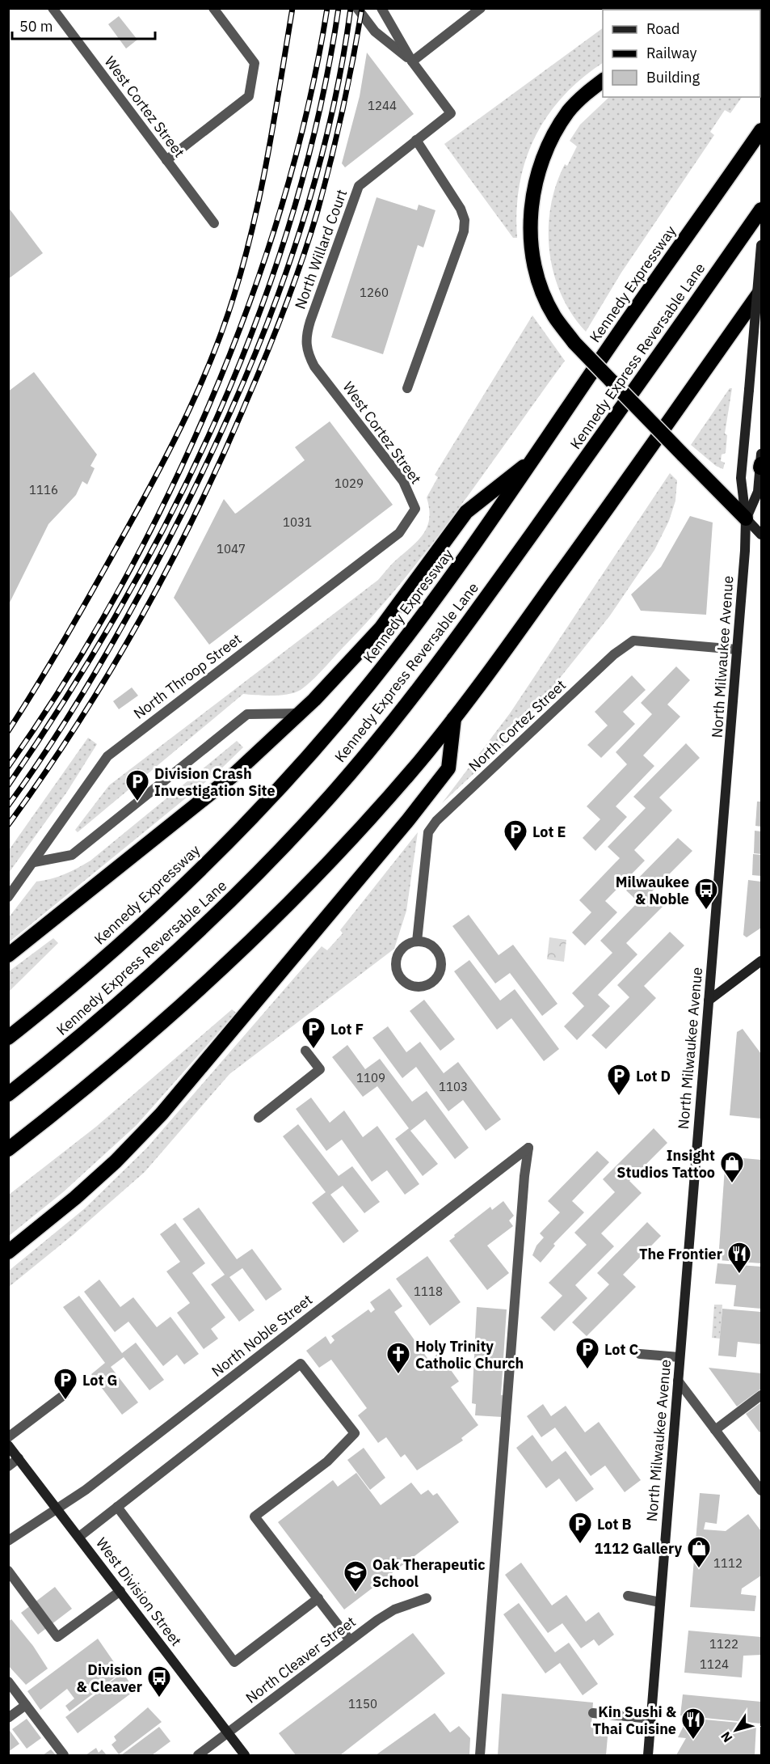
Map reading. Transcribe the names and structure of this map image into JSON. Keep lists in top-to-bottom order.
{
  "streets": {
    "highway": ["Kennedy Expressway", "Kennedy Express Reversable Lane"],
    "main road": ["North Milwaukee Avenue", "West Division Street"],
    "street": [
      "West Cortez Street",
      "North Willard Court",
      "North Throop Street",
      "North Cortez Street",
      "North Noble Street",
      "North Cleaver Street"
    ]
  },
  "crossings": [
    ["West Cortez Street", "North Willard Court"],
    ["West Cortez Street", "North Throop Street"],
    ["North Milwaukee Avenue", "North Cortez Street"],
    ["North Noble Street", "West Division Street"],
    ["West Division Street", "North Cleaver Street"]
  ],
  "places": {
    "parking": [
      "Division Crash Investigation Site",
      "Lot E",
      "Lot F",
      "Lot D",
      "Lot C",
      "Lot G",
      "Lot B"
    ],
    "bus stop": ["Milwaukee & Noble", "Division & Cleaver"],
    "shop": ["Insight Studios Tattoo", "1112 Gallery"],
    "restaurant": ["The Frontier", "Kin Sushi & Thai Cuisine"],
    "church": ["Holy Trinity Catholic Church"],
    "school or university": ["Oak Therapeutic School"]
  },
  "house_numbers": [
    "1244",
    "1260",
    "1029",
    "1116",
    "1031",
    "1047",
    "1109",
    "1103",
    "1118",
    "1112",
    "1122",
    "1124",
    "1150"
  ],
  "legend": ["Road", "Railway", "Building"],
  "scale_bar": "50 m",
  "north": "bottom left"
}
